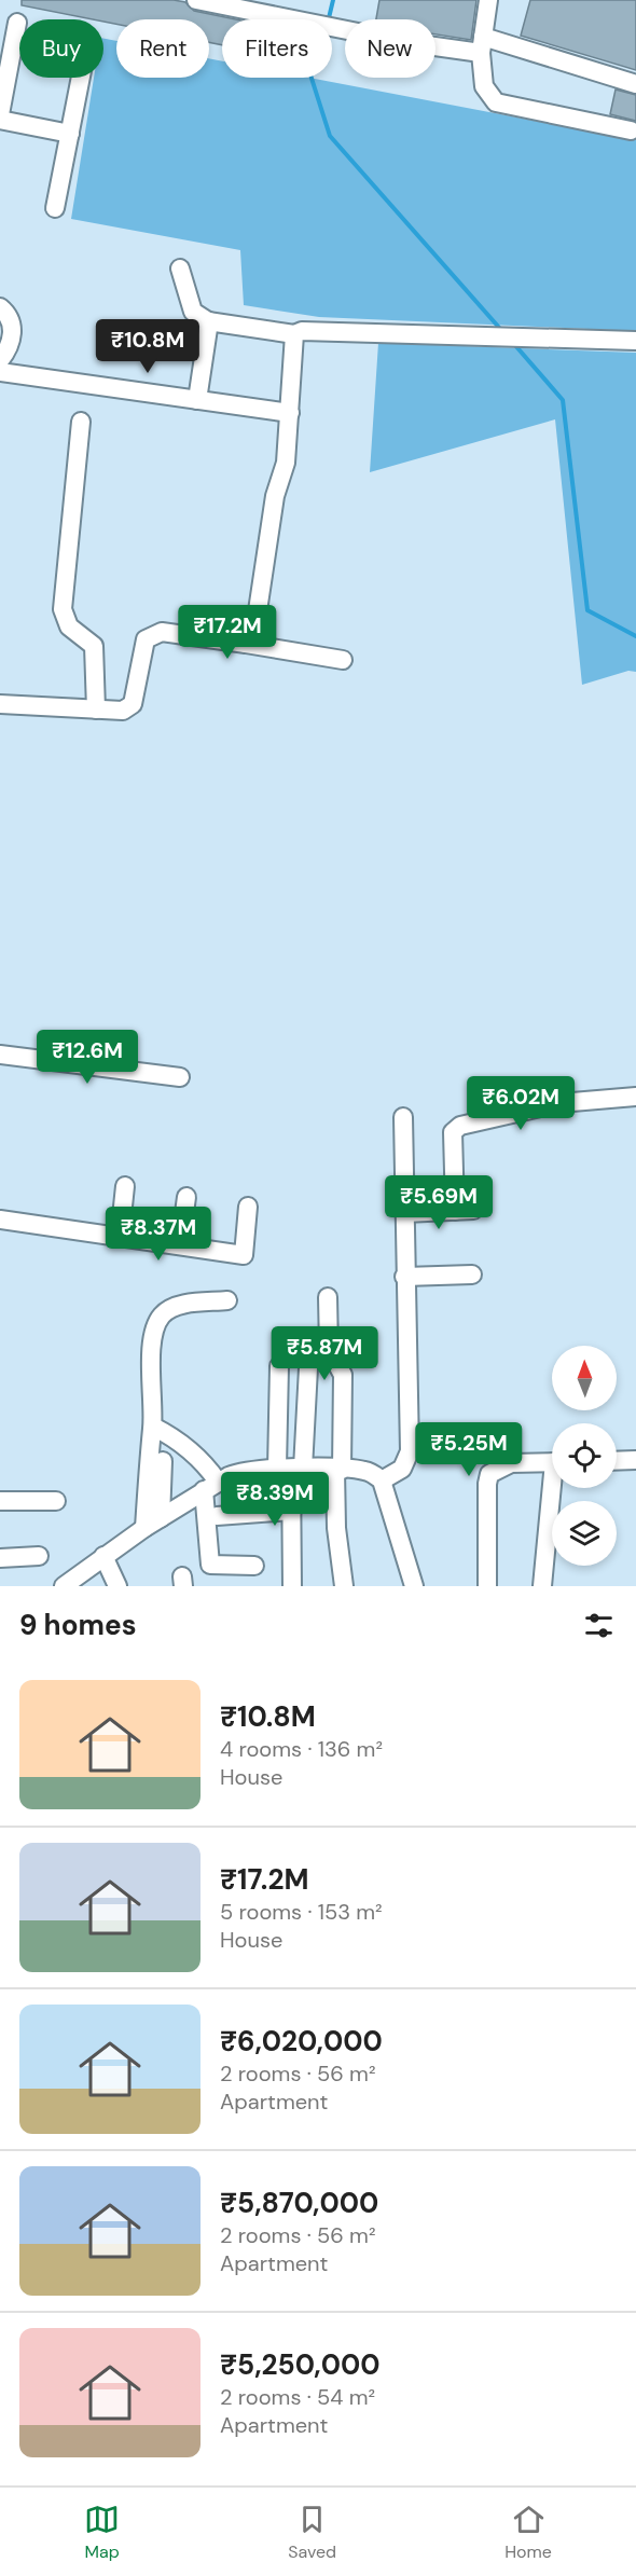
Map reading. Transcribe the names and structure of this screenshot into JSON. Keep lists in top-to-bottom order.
{
  "north": "top",
  "page": {
    "chip": [
      "Buy",
      "Rent",
      "Filters",
      "New"
    ],
    "price": [
      "₹10.8M",
      "₹17.2M",
      "₹12.6M",
      "₹6.02M",
      "₹5.69M",
      "₹8.37M",
      "₹5.87M",
      "₹5.25M",
      "₹8.39M"
    ],
    "heading": "9 homes",
    "list": [
      {
        "name": "₹10.8M",
        "note": "4 rooms · 136 m² · House"
      },
      {
        "name": "₹17.2M",
        "note": "5 rooms · 153 m² · House"
      },
      {
        "name": "₹6,020,000",
        "note": "2 rooms · 56 m² · Apartment"
      },
      {
        "name": "₹5,870,000",
        "note": "2 rooms · 56 m² · Apartment"
      },
      {
        "name": "₹5,250,000",
        "note": "2 rooms · 54 m² · Apartment"
      }
    ],
    "tabs": ["Map", "Saved", "Home"]
  }
}
